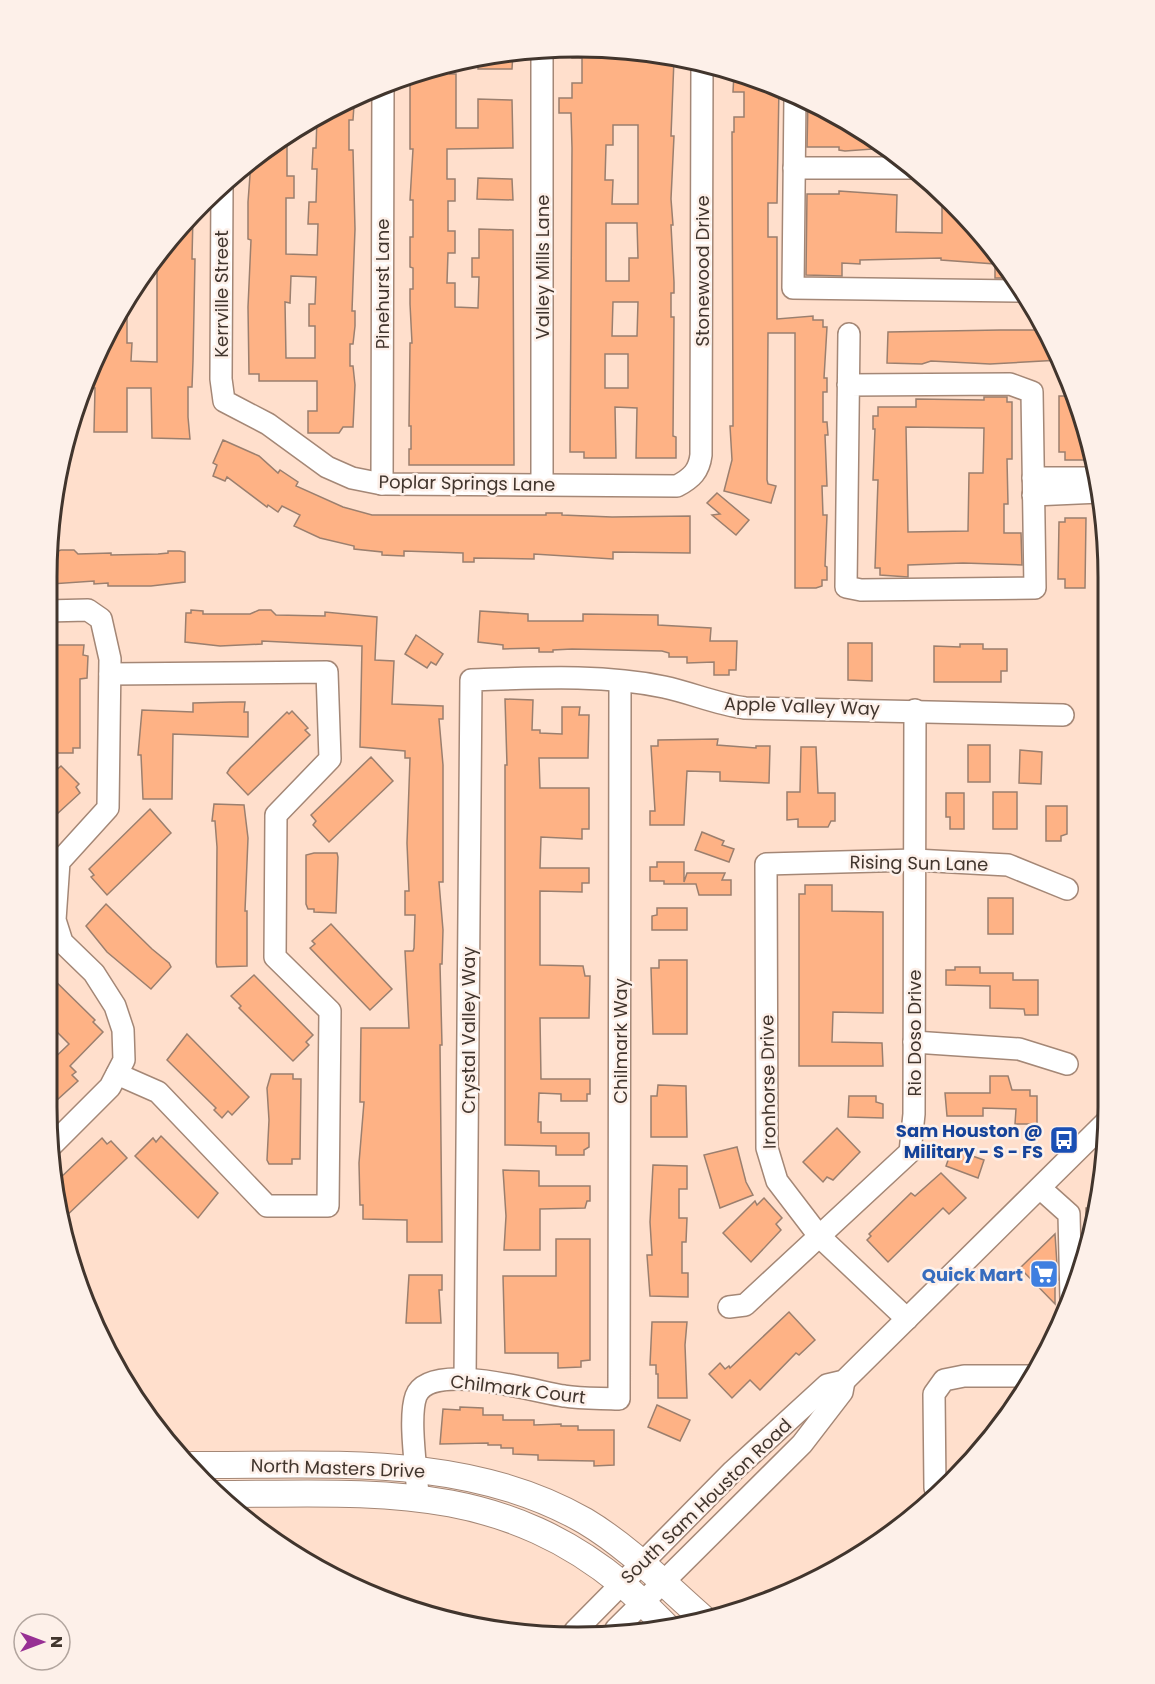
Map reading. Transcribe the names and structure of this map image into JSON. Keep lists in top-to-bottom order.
{
  "streets": {
    "main road": ["North Masters Drive"],
    "street": [
      "Valley Mills Lane",
      "Stonewood Drive",
      "Pinehurst Lane",
      "Kerrville Street",
      "Poplar Springs Lane",
      "Apple Valley Way",
      "Rising Sun Lane",
      "Crystal Valley Way",
      "Rio Doso Drive",
      "Chilmark Way",
      "Ironhorse Drive",
      "Chilmark Court",
      "South Sam Houston Road"
    ]
  },
  "crossings": [
    ["Valley Mills Lane", "Poplar Springs Lane"],
    ["Stonewood Drive", "Poplar Springs Lane"],
    ["Pinehurst Lane", "Poplar Springs Lane"],
    ["Kerrville Street", "Poplar Springs Lane"],
    ["Apple Valley Way", "Crystal Valley Way"],
    ["Apple Valley Way", "Rio Doso Drive"],
    ["Apple Valley Way", "Chilmark Way"],
    ["Rising Sun Lane", "Rio Doso Drive"],
    ["Rising Sun Lane", "Ironhorse Drive"],
    ["Crystal Valley Way", "Chilmark Court"],
    ["Rio Doso Drive", "Ironhorse Drive"],
    ["Chilmark Way", "Chilmark Court"],
    ["Ironhorse Drive", "South Sam Houston Road"],
    ["Chilmark Court", "North Masters Drive"],
    ["North Masters Drive", "South Sam Houston Road"]
  ],
  "places": {
    "bus stop": ["Sam Houston @ Military - S - FS"],
    "supermarket": ["Quick Mart"]
  },
  "north": "right"
}
